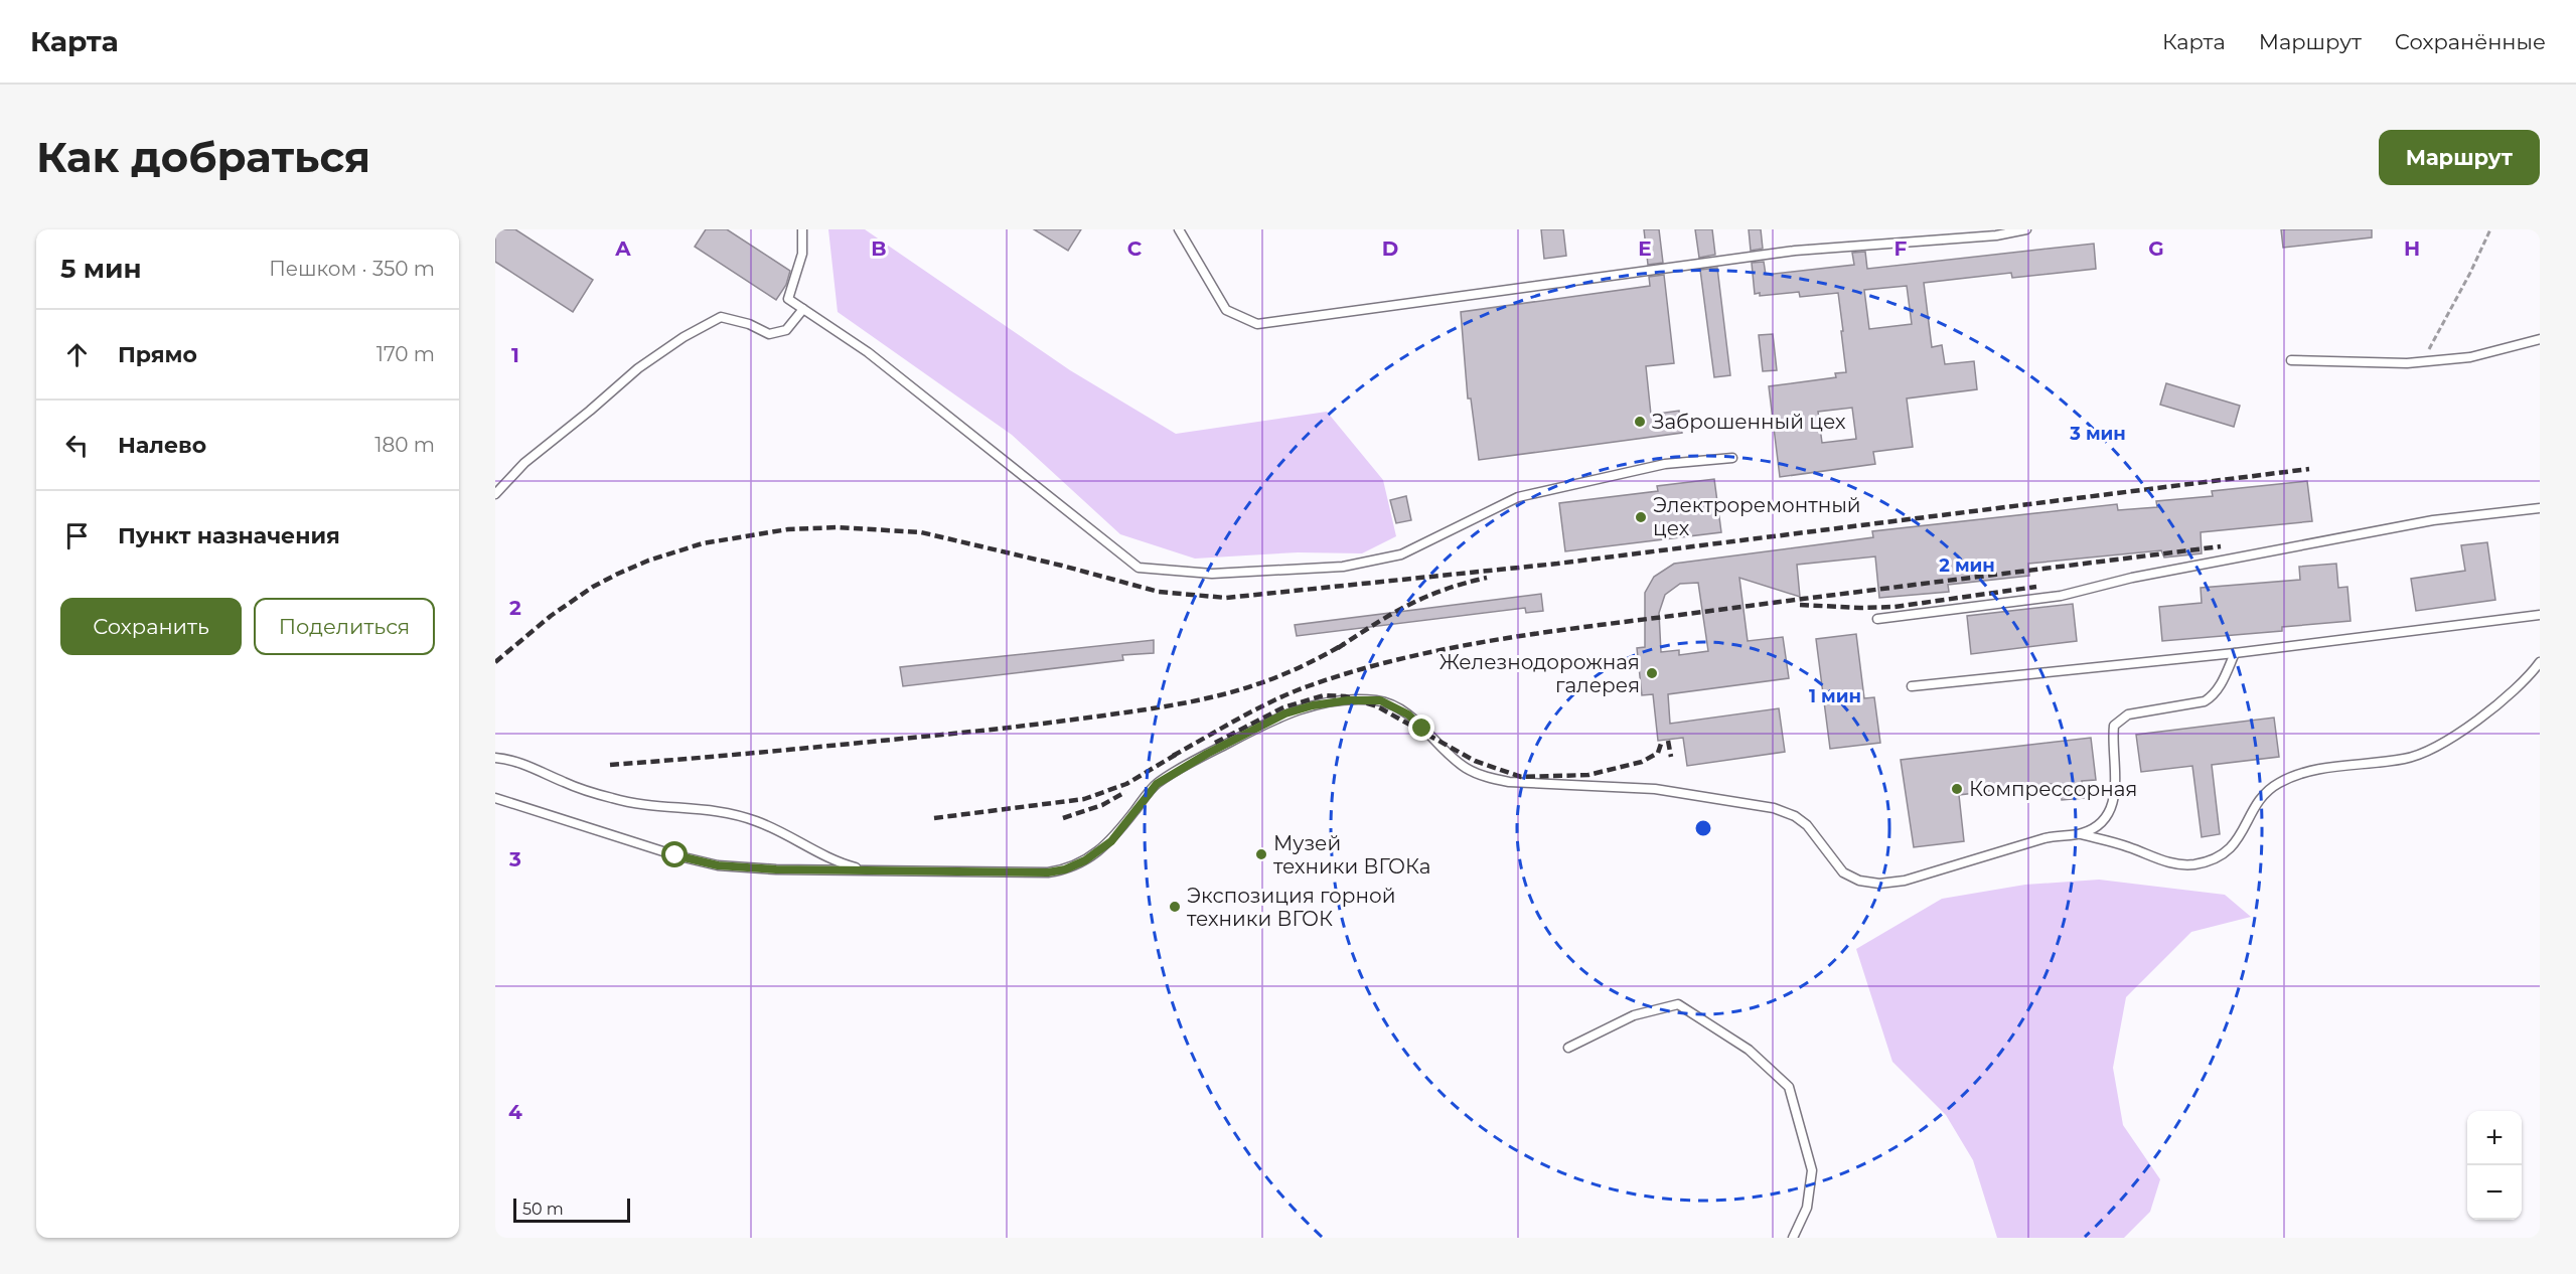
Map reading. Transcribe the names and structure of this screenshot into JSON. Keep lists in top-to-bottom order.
{
  "places": [
    "Заброшенный цех",
    "Электроремонтный цех",
    "Железнодорожная галерея",
    "Компрессорная",
    "Музей техники ВГОКа",
    "Экспозиция горной техники ВГОК"
  ],
  "scale_bar": "50 m",
  "page": {
    "header": "Карта",
    "nav": ["Карта", "Маршрут", "Сохранённые"],
    "buttons": [
      "Маршрут",
      ["Сохранить", "Поделиться"]
    ],
    "title": "Как добраться",
    "heading": ["5 мин", "Пешком · 350 m"],
    "list": [
      ["Прямо", "170 m"],
      ["Налево", "180 m"],
      "Пункт назначения"
    ],
    "map_buttons": ["+", "−"],
    "scale": "50 m"
  },
  "grid": {
    "columns": [
      "A",
      "B",
      "C",
      "D",
      "E",
      "F",
      "G",
      "H"
    ],
    "rows": [
      "1",
      "2",
      "3",
      "4"
    ]
  },
  "rings": ["3 мин", "2 мин", "1 мин"]
}
